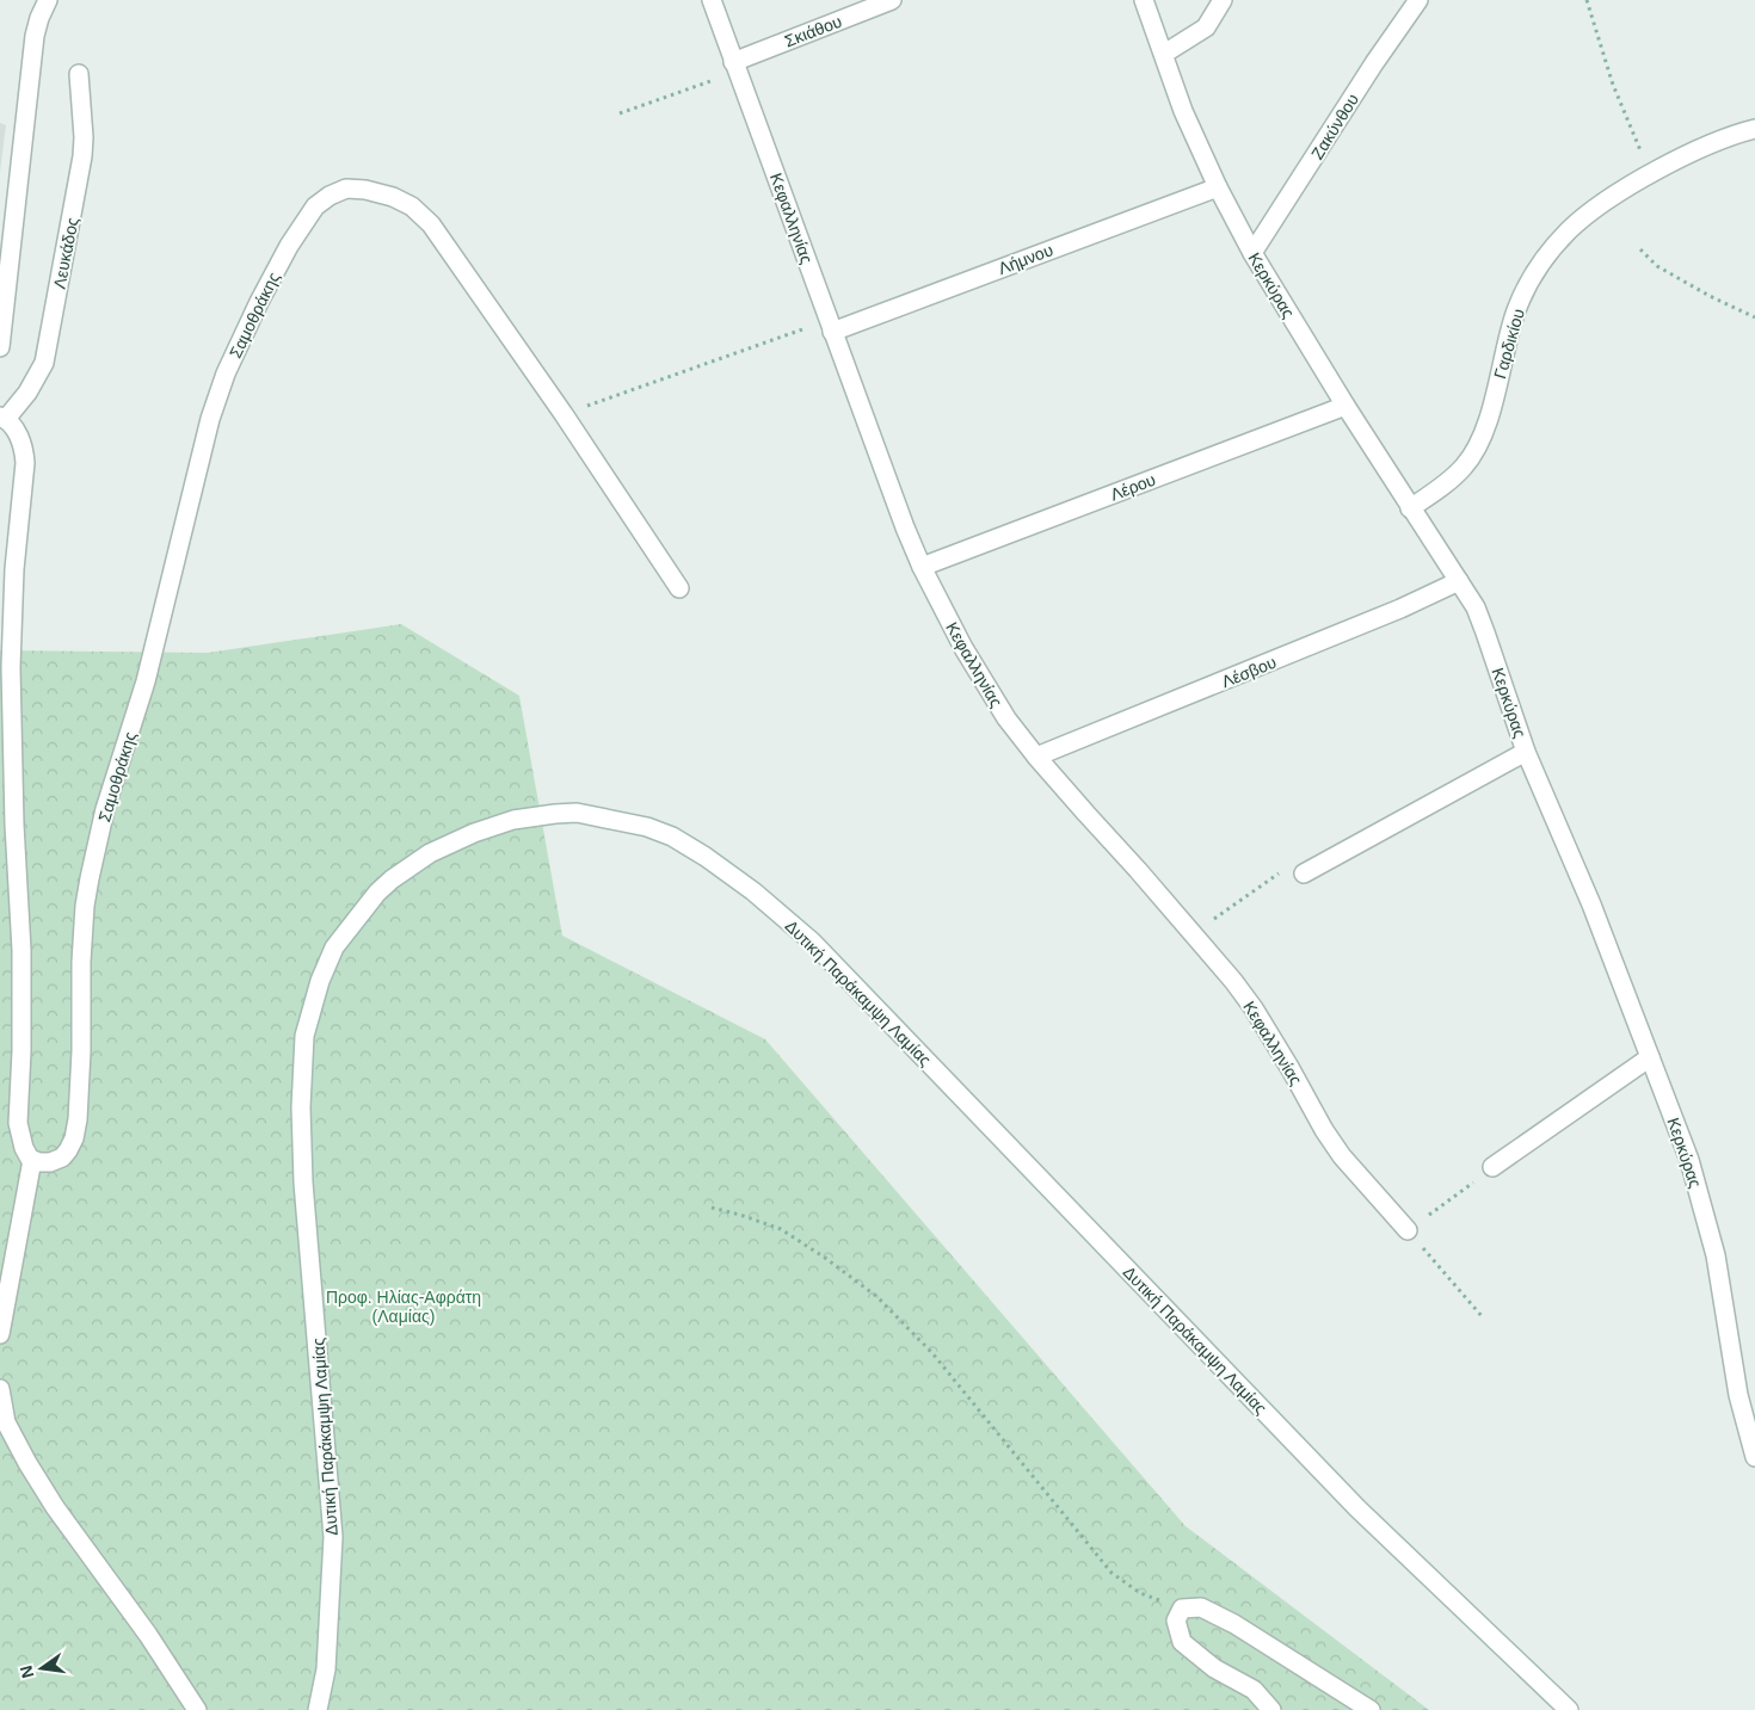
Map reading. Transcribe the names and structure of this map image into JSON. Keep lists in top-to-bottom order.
{
  "streets": {
    "street": [
      "Σκιάθου",
      "Ζακύνθου",
      "Κεφαλληνίας",
      "Λευκάδος",
      "Λήμνου",
      "Κερκύρας",
      "Σαμοθράκης",
      "Γαρδικίου",
      "Λέρου",
      "Λέσβου",
      "Δυτική Παράκαμψη Λαμίας"
    ]
  },
  "crossings": [
    ["Σκιάθου", "Κεφαλληνίας"],
    ["Ζακύνθου", "Κερκύρας"],
    ["Κεφαλληνίας", "Λήμνου"],
    ["Κεφαλληνίας", "Λέρου"],
    ["Κεφαλληνίας", "Λέσβου"],
    ["Λήμνου", "Κερκύρας"],
    ["Κερκύρας", "Γαρδικίου"],
    ["Κερκύρας", "Λέρου"],
    ["Κερκύρας", "Λέσβου"]
  ],
  "parks": ["Προφ. Ηλίας-Αφράτη (Λαμίας)"],
  "north": "left"
}
